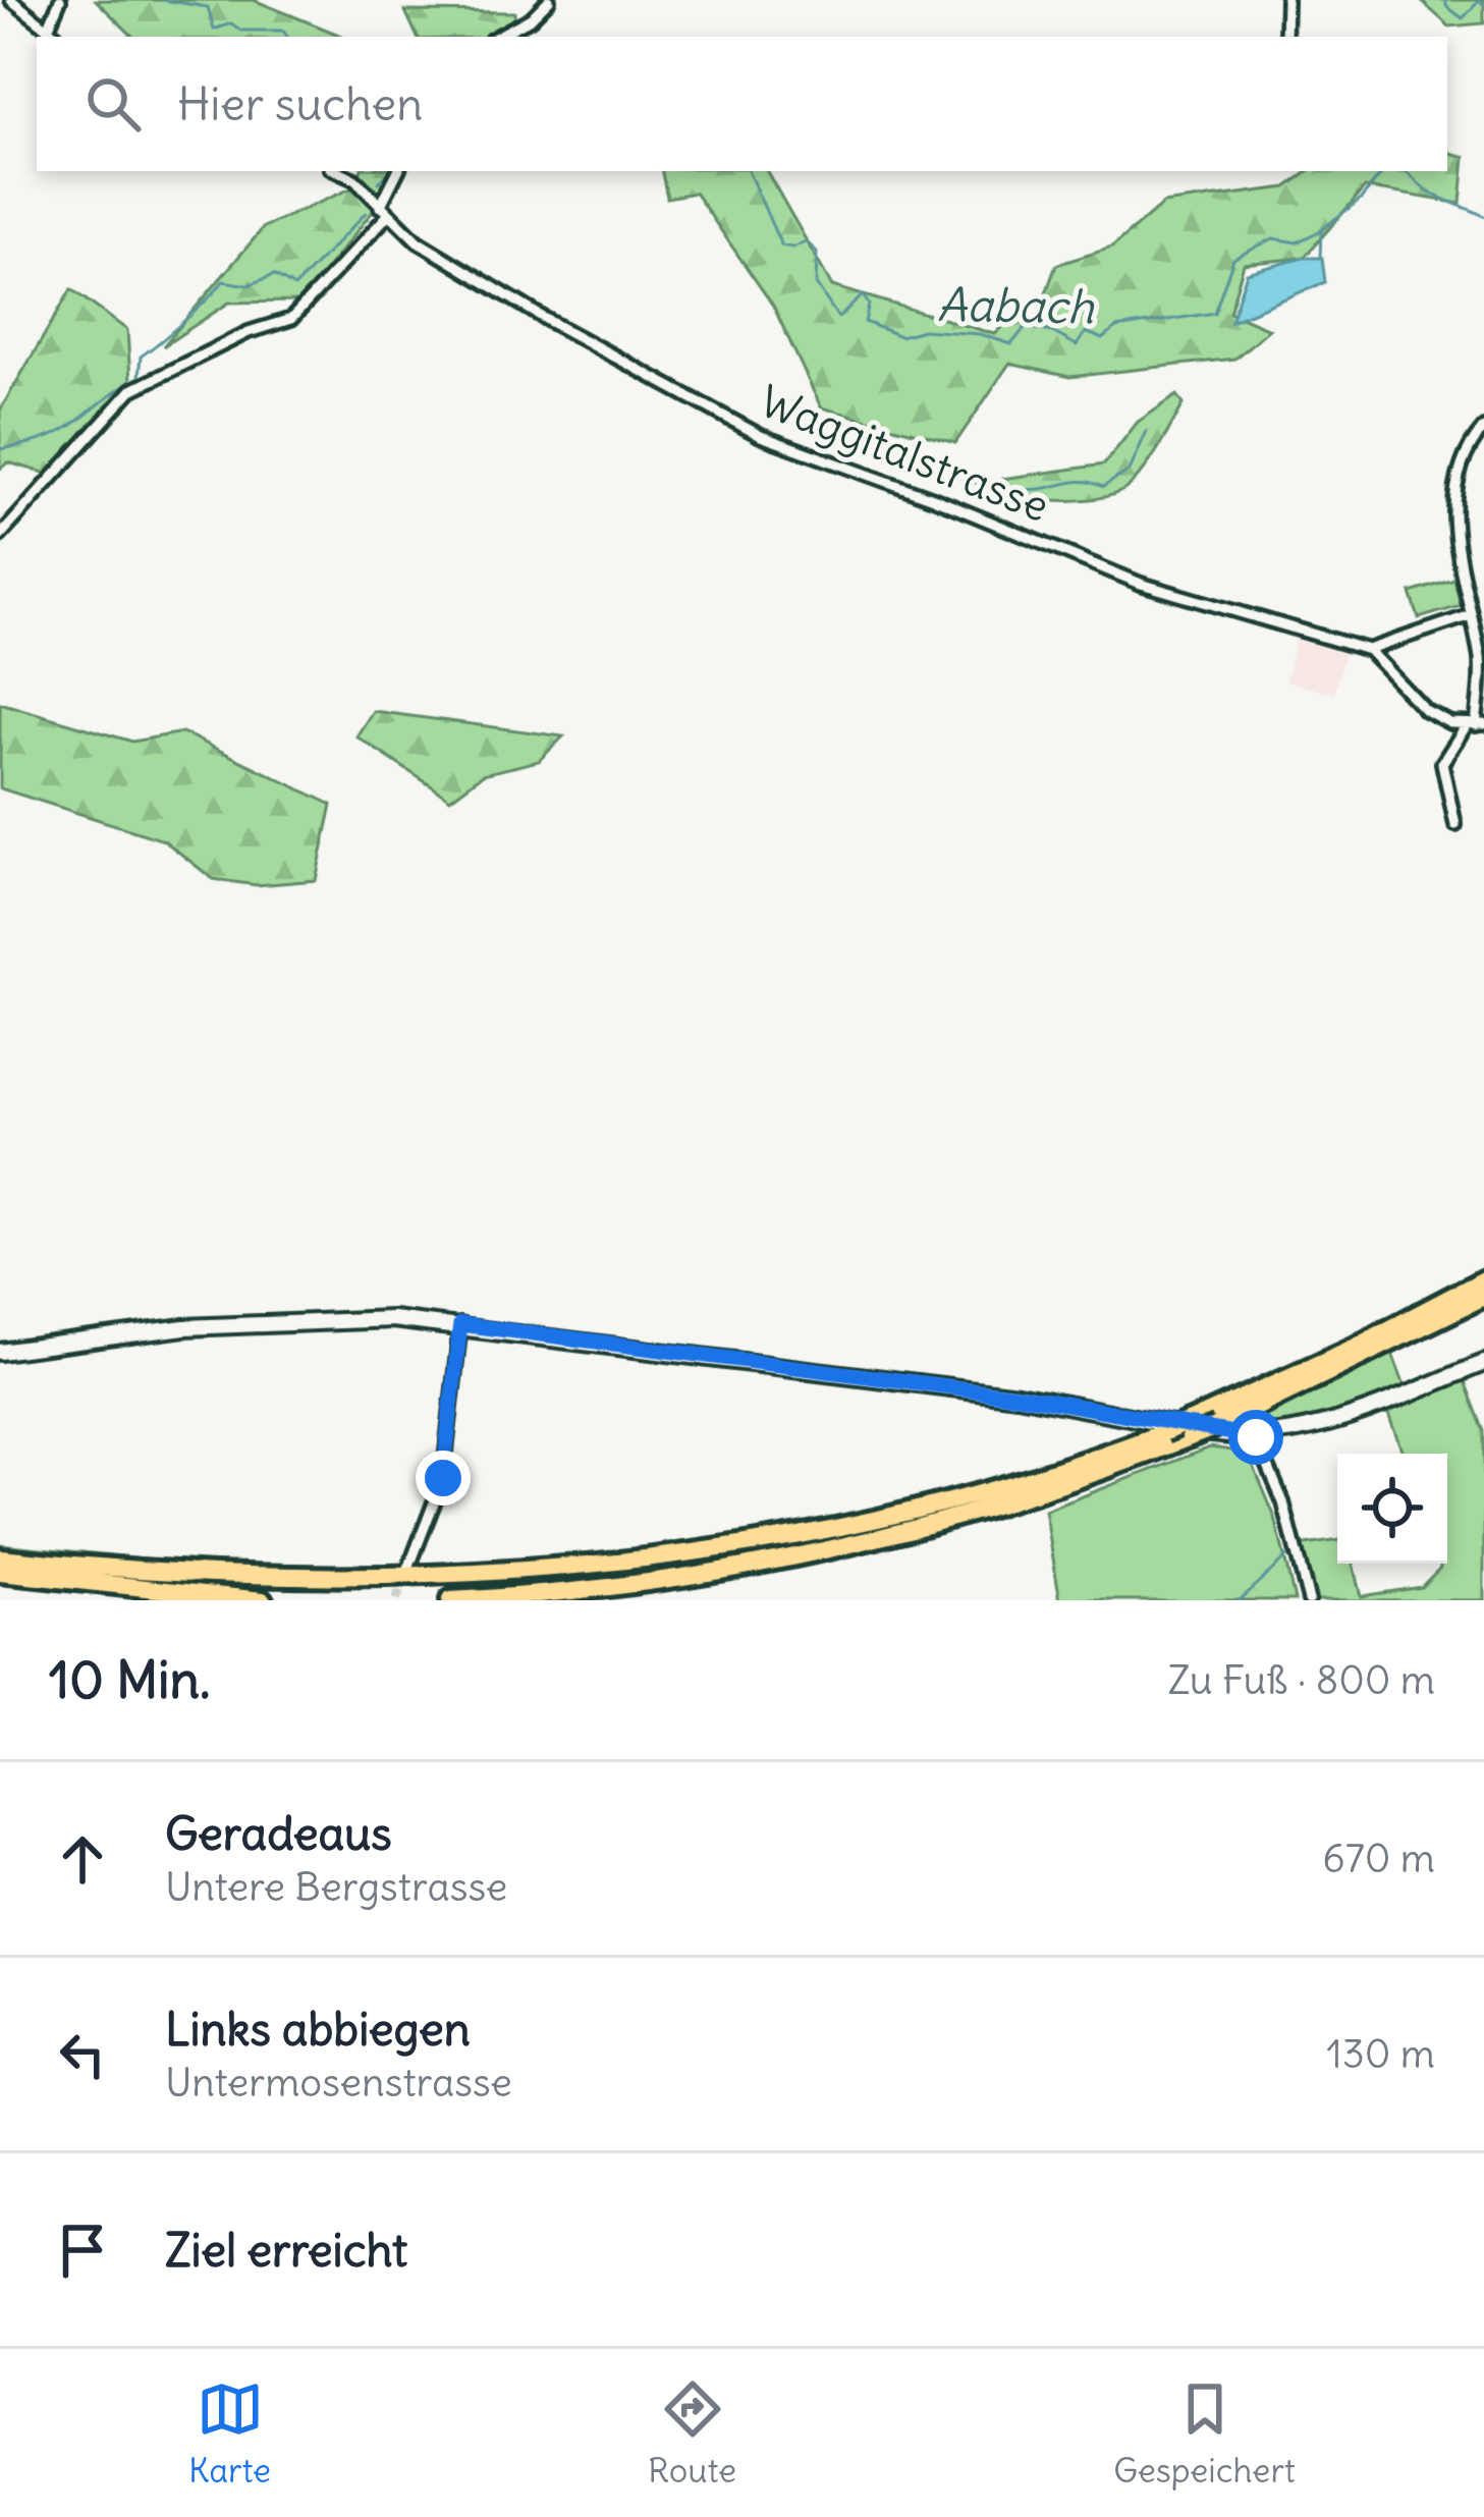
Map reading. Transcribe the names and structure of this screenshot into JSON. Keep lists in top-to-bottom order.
{
  "streets": {
    "street": ["Waggitalstrasse"]
  },
  "water": ["Aabach"],
  "page": {
    "search": "Hier suchen",
    "heading": ["10 Min.", "Zu Fuß · 800 m"],
    "list": [
      ["Geradeaus", "Untere Bergstrasse", "670 m"],
      ["Links abbiegen", "Untermosenstrasse", "130 m"],
      "Ziel erreicht"
    ],
    "nav": ["Karte", "Route", "Gespeichert"]
  }
}
